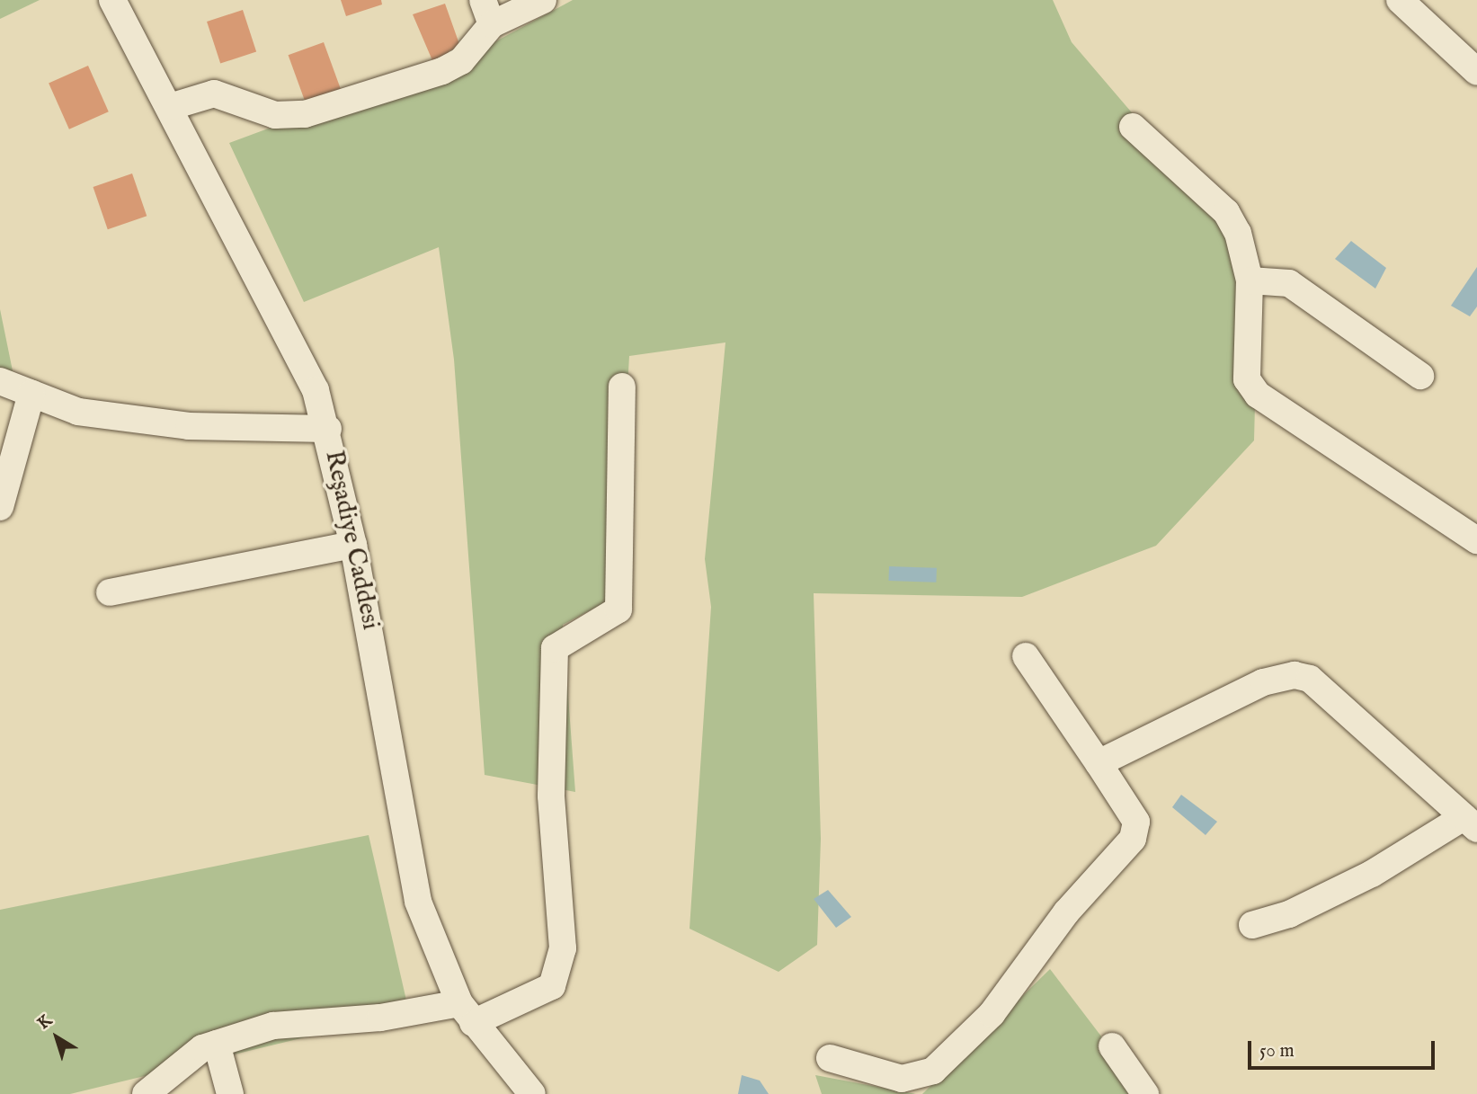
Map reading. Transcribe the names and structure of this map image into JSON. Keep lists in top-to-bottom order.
{
  "streets": {
    "street": ["Reşadiye Caddesi"]
  },
  "scale_bar": "50 m",
  "north": "top left"
}
